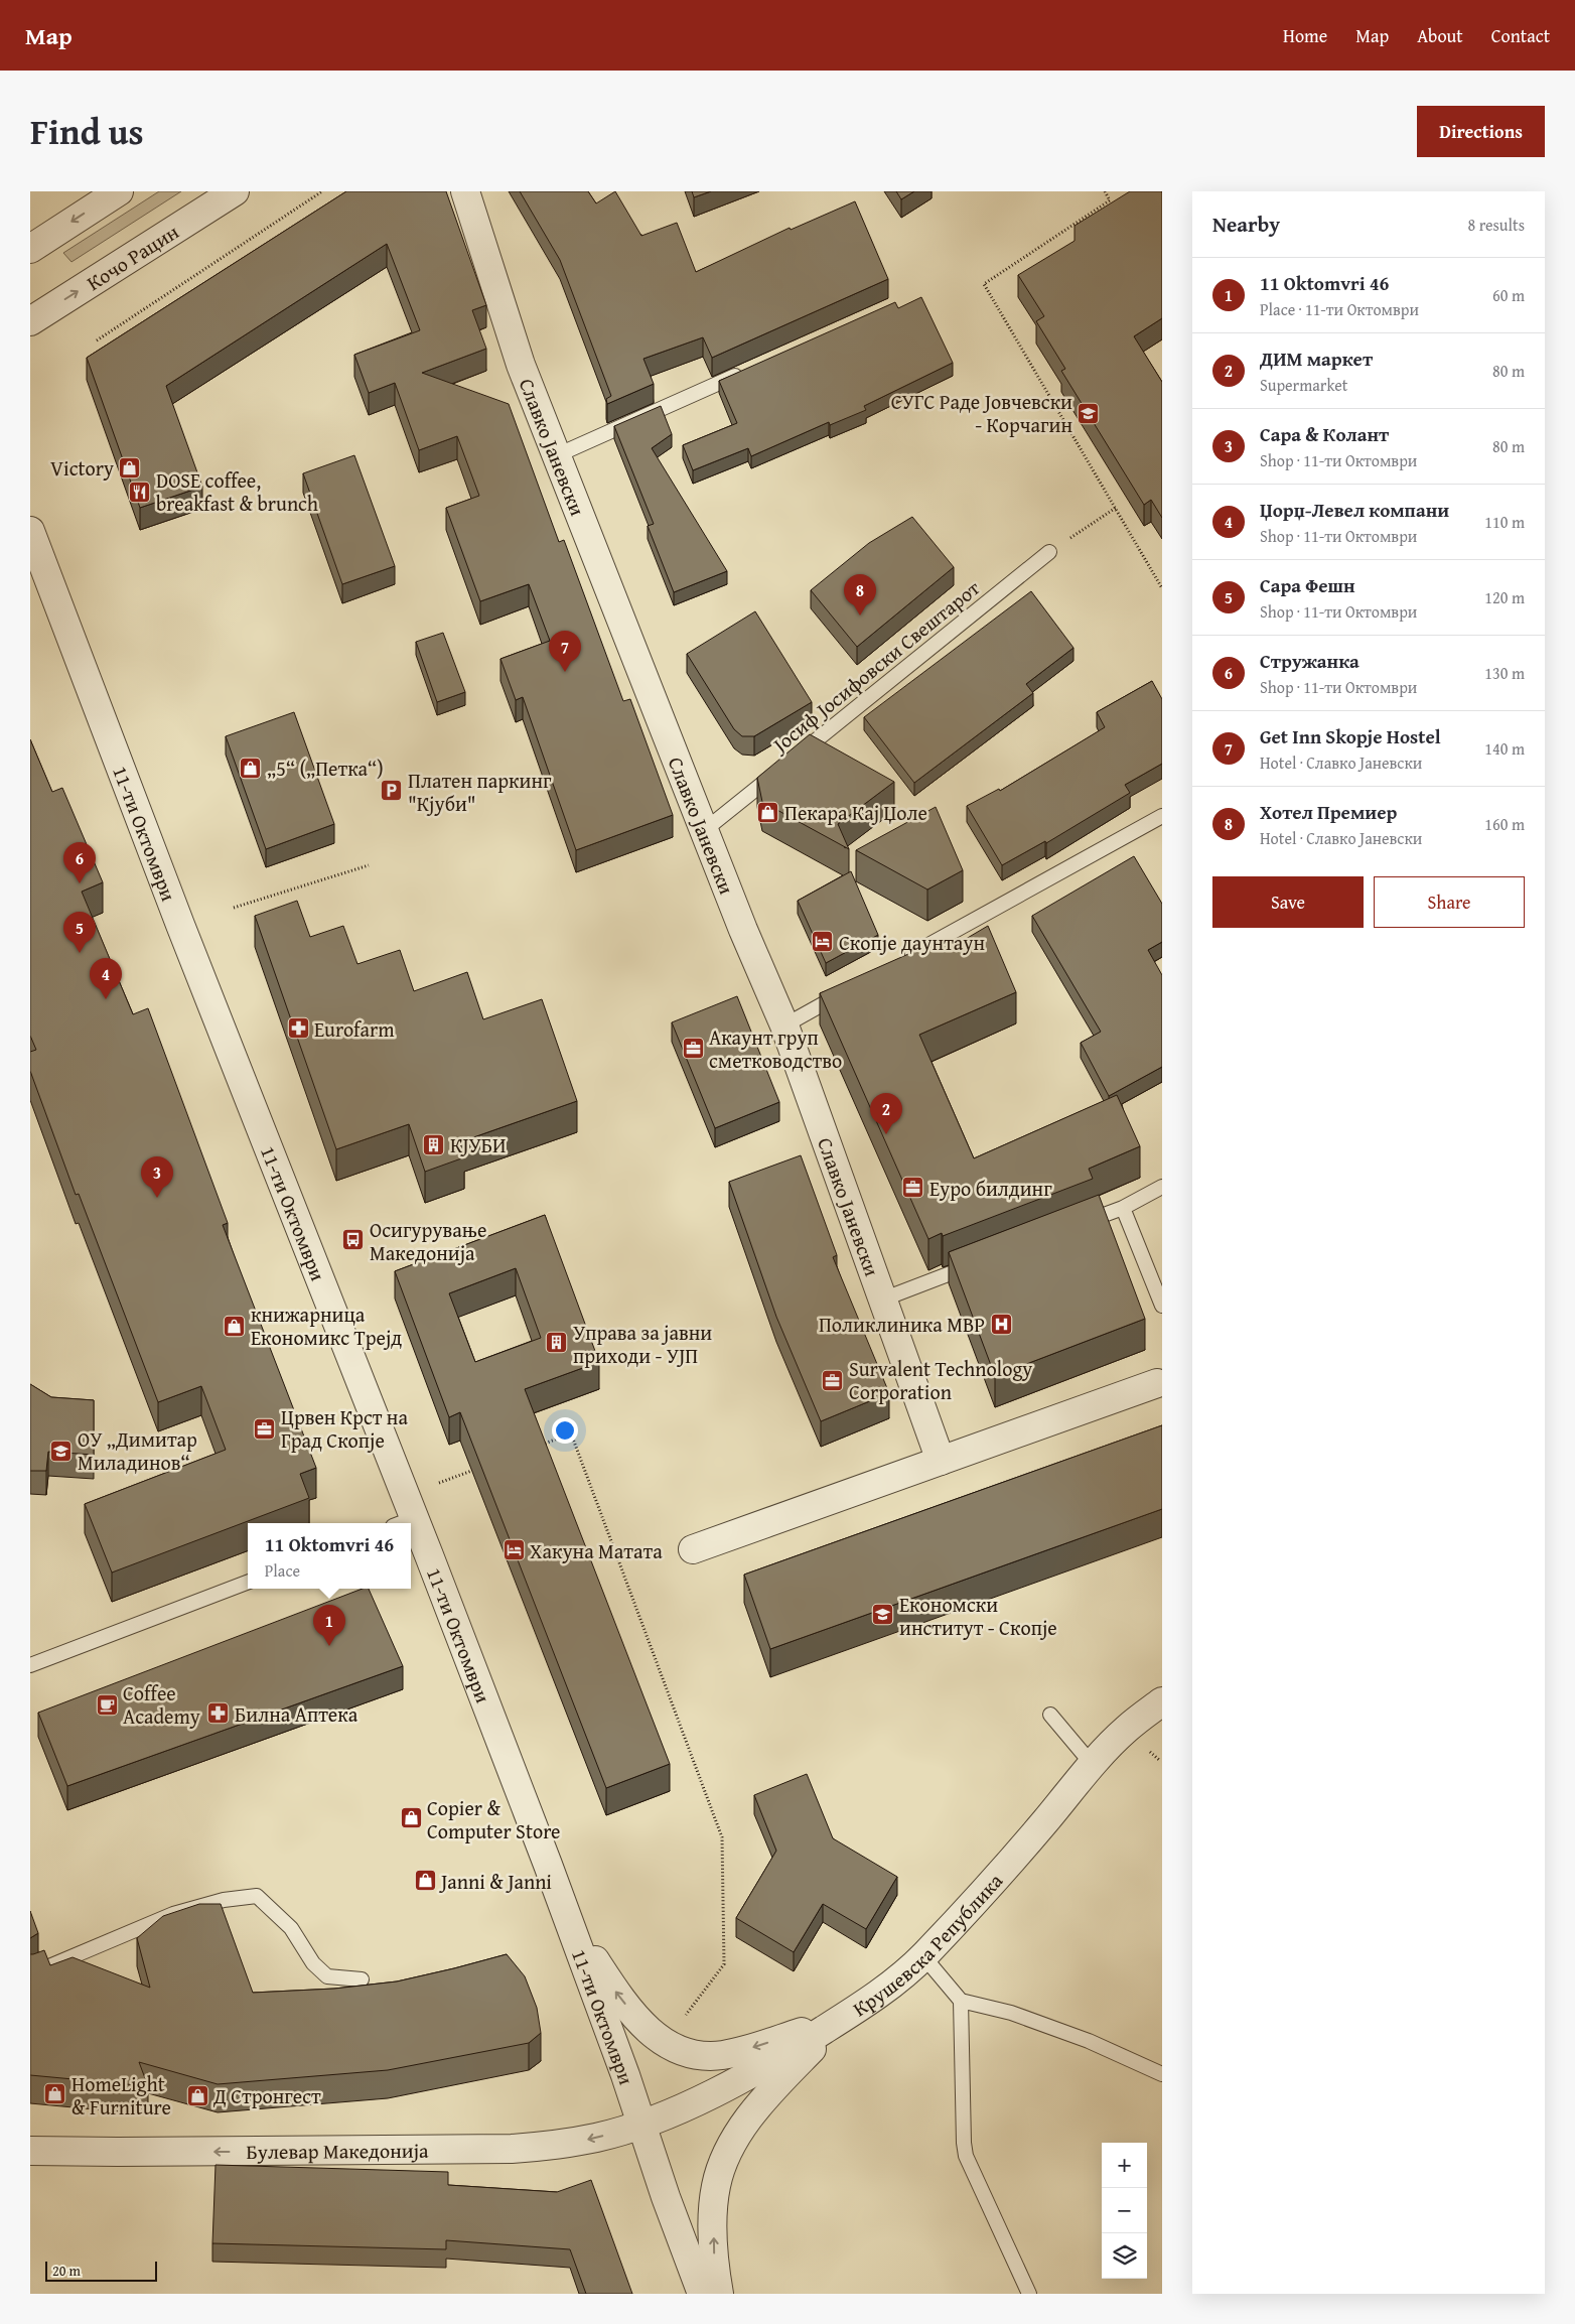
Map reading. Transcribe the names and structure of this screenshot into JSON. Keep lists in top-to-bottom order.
{
  "streets": {
    "street": [
      "Кочо Рацин",
      "Славко Јаневски",
      "11-ти Октомври",
      "Крушевска Република",
      "Булевар Македонија"
    ],
    "lane": ["Јосиф Јосифовски Свештарот"]
  },
  "crossings": [
    ["Славко Јаневски", "Јосиф Јосифовски Свештарот"],
    ["11-ти Октомври", "Крушевска Република"],
    ["11-ти Октомври", "Булевар Македонија"],
    ["Крушевска Република", "Булевар Македонија"]
  ],
  "one_way": ["Булевар Македонија"],
  "places": {
    "school or university": ["СУГС Раде Јовчевски - Корчагин", "ОУ „Димитар Миладинов“", "Економски институт - Скопје"],
    "shop": [
      "Victory",
      "„5“ („Петка“)",
      "Пекара Кај Џоле",
      "книжарница Економикс Трејд",
      "Copier & Computer Store",
      "Janni & Janni",
      "HomeLight & Furniture",
      "Д Стронгест"
    ],
    "restaurant": ["DOSE coffee, breakfast & brunch"],
    "parking": ["Платен паркинг \"Кјуби\""],
    "hotel": ["Скопје даунтаун", "Хакуна Матата"],
    "pharmacy": ["Eurofarm", "Билна Аптека"],
    "office": [
      "Акаунт груп сметководство",
      "Еуро билдинг",
      "Survalent Technology Corporation",
      "Црвен Крст на Град Скопје"
    ],
    "building": ["КЈУБИ", "Управа за јавни приходи - УЈП"],
    "bus stop": ["Осигурување Македонија"],
    "hospital": ["Поликлиника МВР"],
    "cafe": ["Coffee Academy"]
  },
  "scale_bar": "20 m",
  "page": {
    "header": "Map",
    "nav": [
      "Home",
      "Map",
      "About",
      "Contact"
    ],
    "title": "Find us",
    "buttons": [
      "Directions",
      ["Save", "Share"]
    ],
    "heading": ["Nearby", "8 results"],
    "list": [
      {
        "mark": "1",
        "name": "11 Oktomvri 46",
        "note": "Place · 11-ти Октомври",
        "value": "60 m"
      },
      {
        "mark": "2",
        "name": "ДИМ маркет",
        "note": "Supermarket",
        "value": "80 m"
      },
      {
        "mark": "3",
        "name": "Сара & Колант",
        "note": "Shop · 11-ти Октомври",
        "value": "80 m"
      },
      {
        "mark": "4",
        "name": "Џорџ-Левел компани",
        "note": "Shop · 11-ти Октомври",
        "value": "110 m"
      },
      {
        "mark": "5",
        "name": "Сара Фешн",
        "note": "Shop · 11-ти Октомври",
        "value": "120 m"
      },
      {
        "mark": "6",
        "name": "Стружанка",
        "note": "Shop · 11-ти Октомври",
        "value": "130 m"
      },
      {
        "mark": "7",
        "name": "Get Inn Skopje Hostel",
        "note": "Hotel · Славко Јаневски",
        "value": "140 m"
      },
      {
        "mark": "8",
        "name": "Хотел Премиер",
        "note": "Hotel · Славко Јаневски",
        "value": "160 m"
      }
    ],
    "pins": [
      "8",
      "7",
      "6",
      "5",
      "4",
      "2",
      "3",
      "1"
    ],
    "popup": ["11 Oktomvri 46", "Place"],
    "map_buttons": ["+", "−"],
    "scale": "20 m"
  }
}
